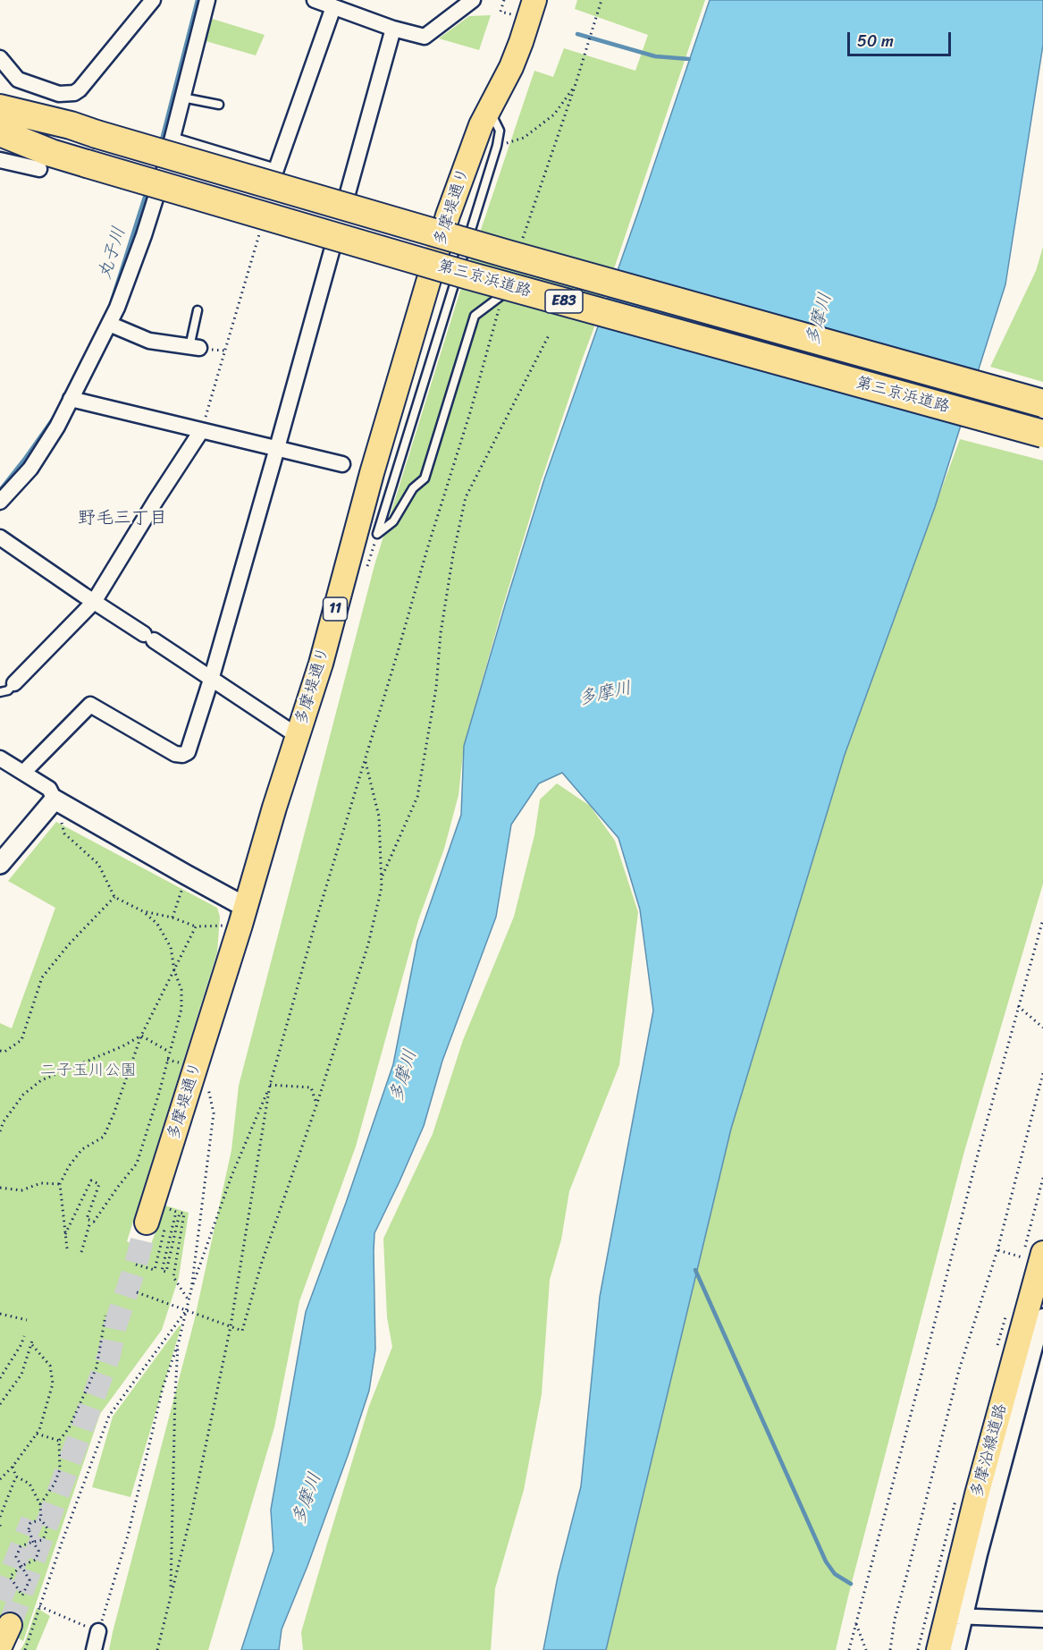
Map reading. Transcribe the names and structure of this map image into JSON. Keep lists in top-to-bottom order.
{
  "streets": {
    "highway": ["第三京浜道路", "E83"],
    "main road": ["多摩堤通り", "11", "多摩沿線道路"]
  },
  "crossings": [
    ["第三京浜道路", "E83"]
  ],
  "districts": ["野毛三丁目"],
  "water": ["丸子川", "多摩川"],
  "parks": ["二子玉川公園"],
  "scale_bar": "50 m"
}
